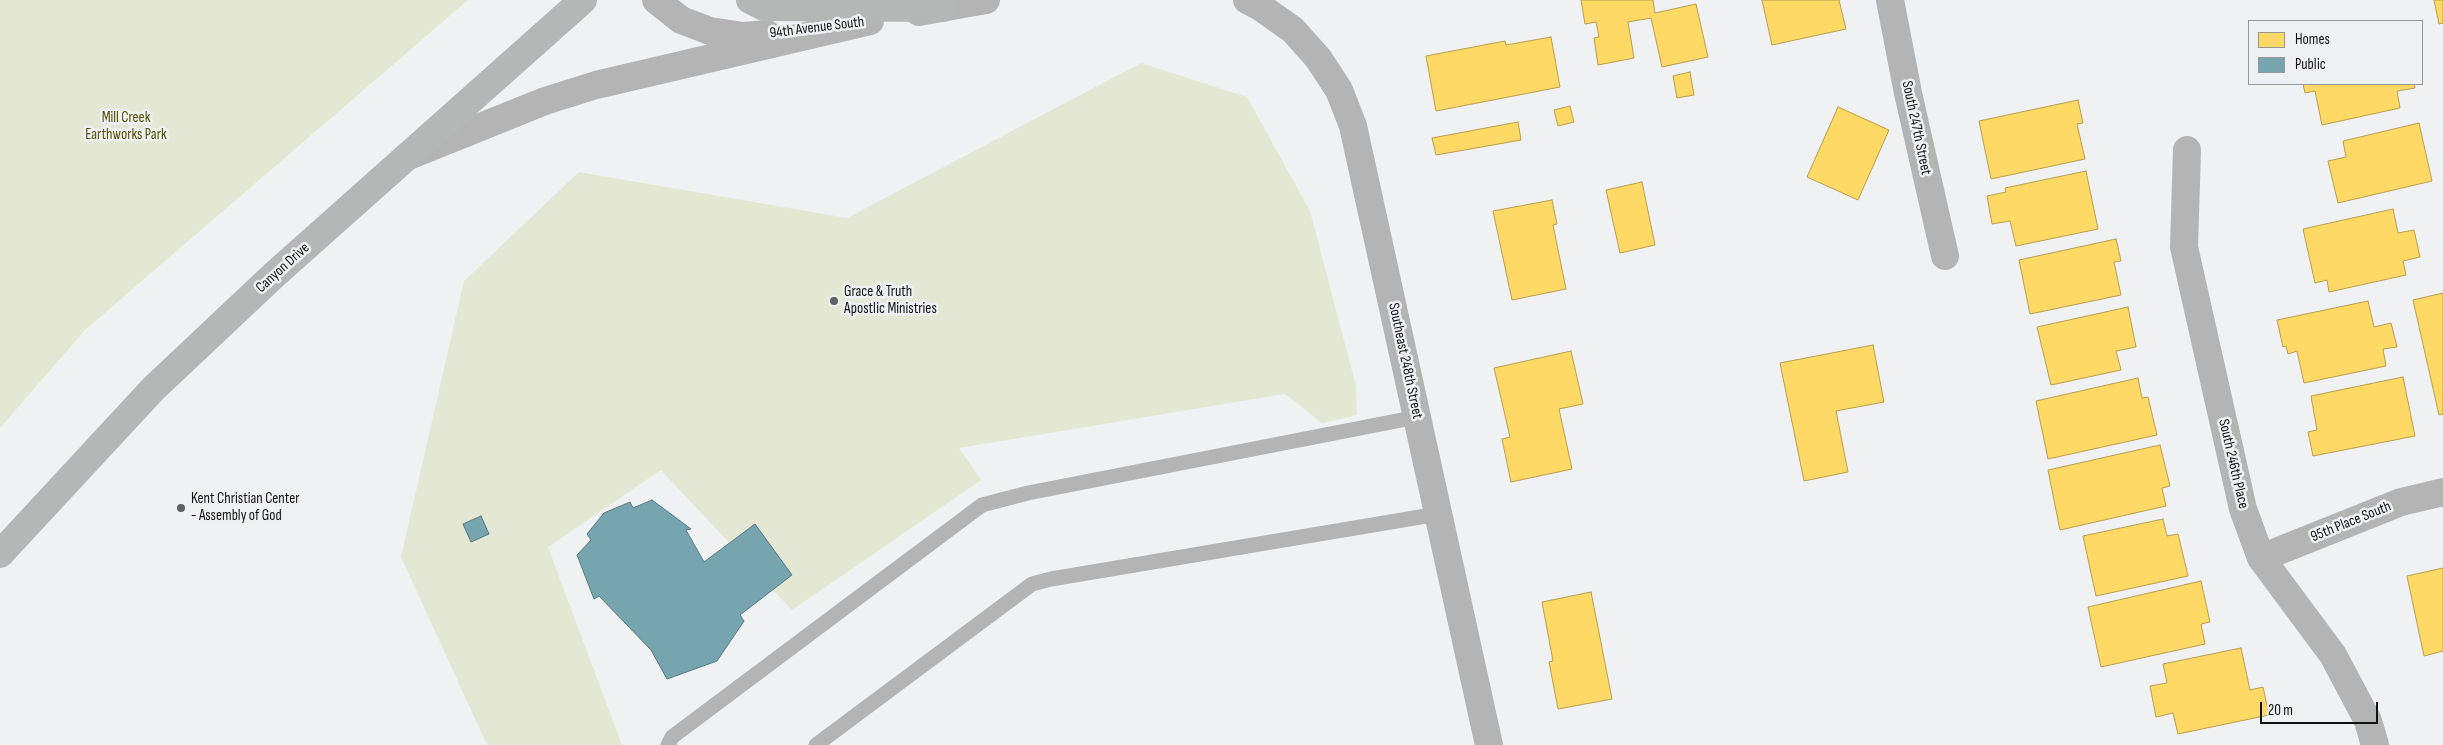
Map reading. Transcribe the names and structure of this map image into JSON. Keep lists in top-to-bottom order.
{
  "streets": {
    "main road": ["Canyon Drive"],
    "street": [
      "94th Avenue South",
      "South 247th Street",
      "Southeast 248th Street",
      "South 246th Place",
      "95th Place South"
    ]
  },
  "crossings": [
    ["South 246th Place", "95th Place South"]
  ],
  "parks": ["Mill Creek Earthworks Park"],
  "places": ["Grace & Truth Apostlic Ministries", "Kent Christian Center - Assembly of God"],
  "legend": ["Homes", "Public"],
  "scale_bar": "20 m"
}
